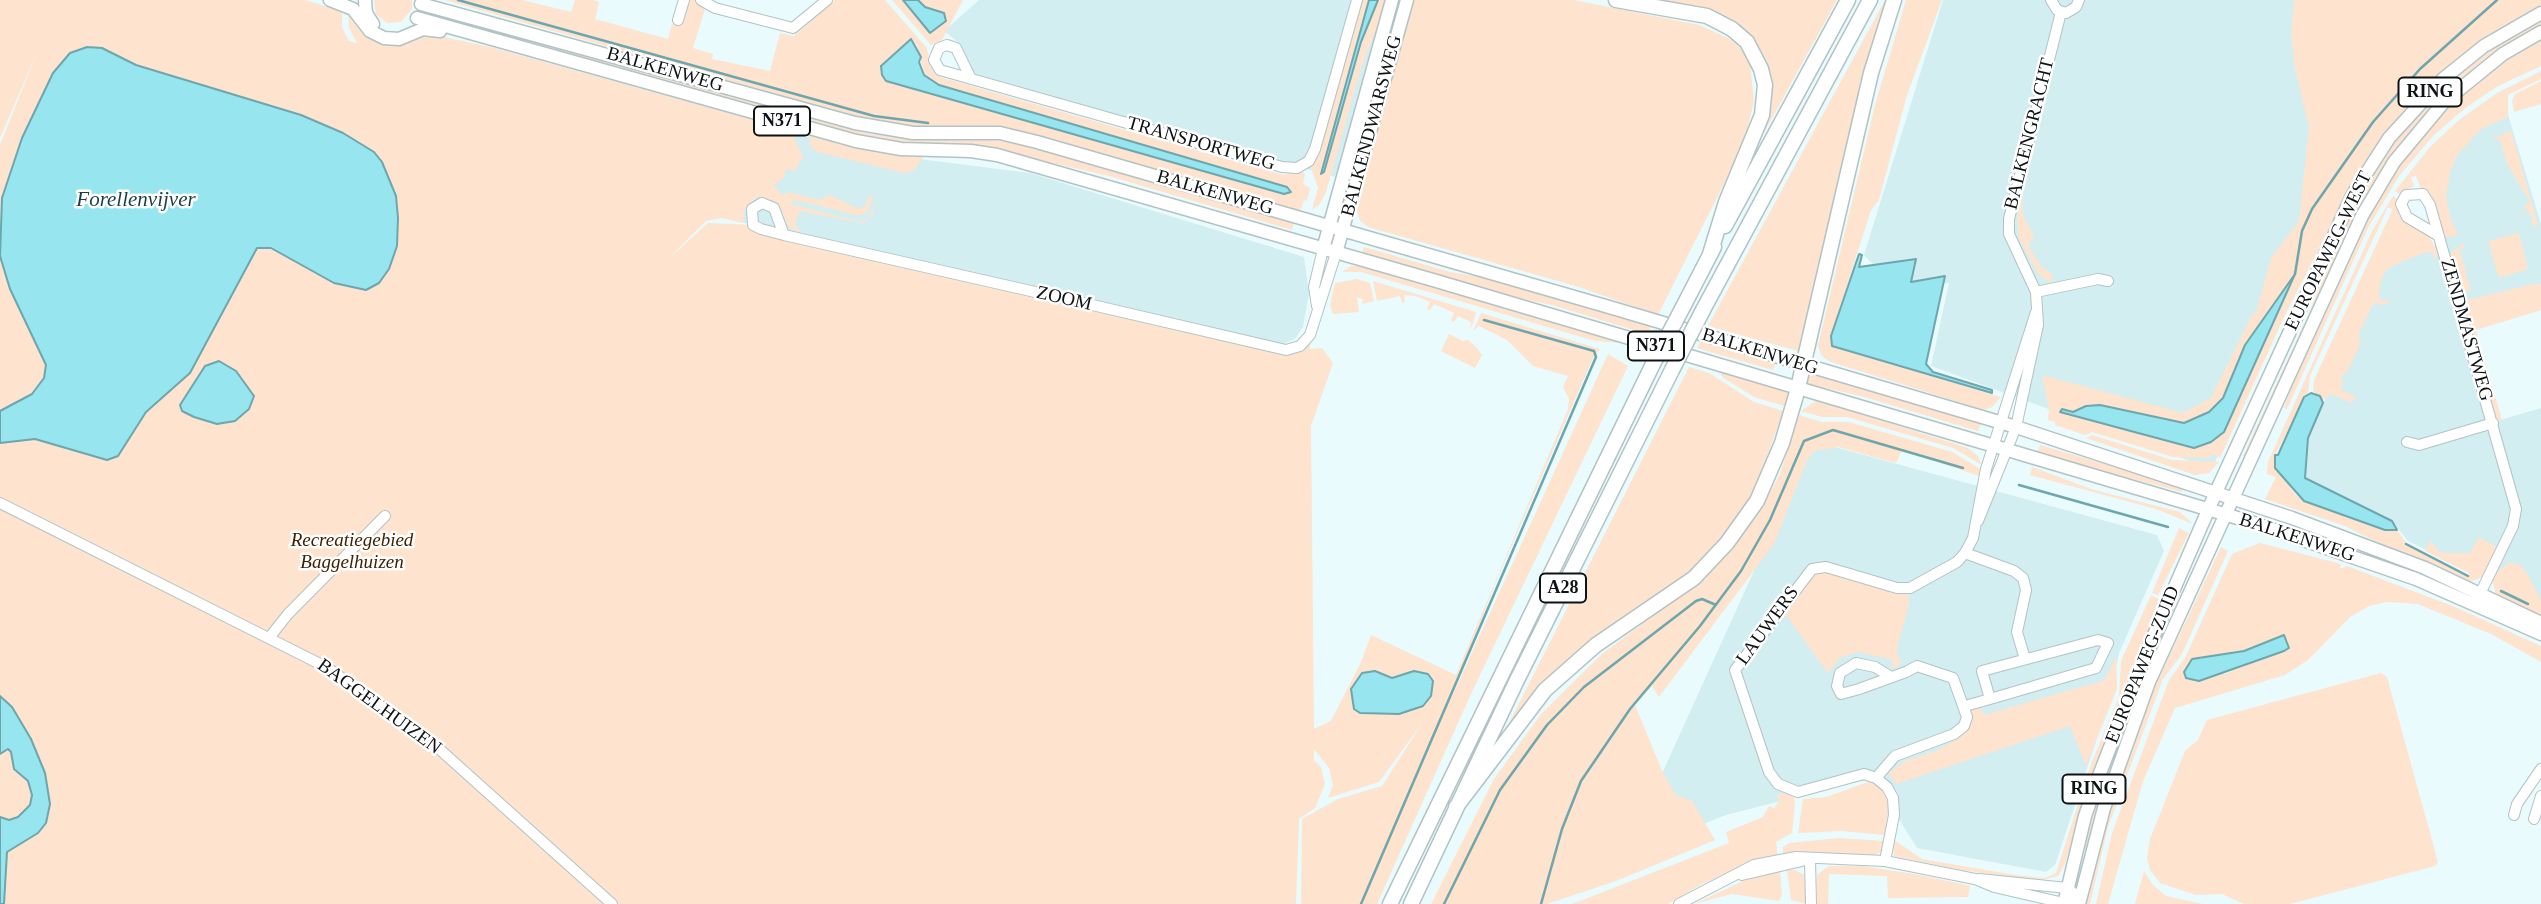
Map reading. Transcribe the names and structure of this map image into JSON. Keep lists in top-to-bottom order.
{
  "streets": {
    "highway": ["A28"],
    "main road": [
      "BALKENWEG",
      "RING",
      "N371",
      "BALKENDWARSWEG",
      "EUROPAWEG-WEST",
      "ZOOM",
      "EUROPAWEG-ZUID"
    ],
    "street": [
      "BALKENGRACHT",
      "TRANSPORTWEG",
      "ZENDMASTWEG",
      "LAUWERS",
      "BAGGELHUIZEN"
    ]
  },
  "crossings": [
    ["BALKENWEG", "N371"],
    ["BALKENWEG", "BALKENDWARSWEG"],
    ["BALKENWEG", "BALKENGRACHT"],
    ["BALKENWEG", "EUROPAWEG-WEST"],
    ["BALKENWEG", "ZOOM"],
    ["BALKENWEG", "ZENDMASTWEG"],
    ["BALKENWEG", "A28"],
    ["BALKENWEG", "EUROPAWEG-ZUID"],
    ["BALKENDWARSWEG", "ZOOM"],
    ["EUROPAWEG-WEST", "EUROPAWEG-ZUID"]
  ],
  "water": ["Forellenvijver"],
  "parks": ["Recreatiegebied Baggelhuizen"]
}
